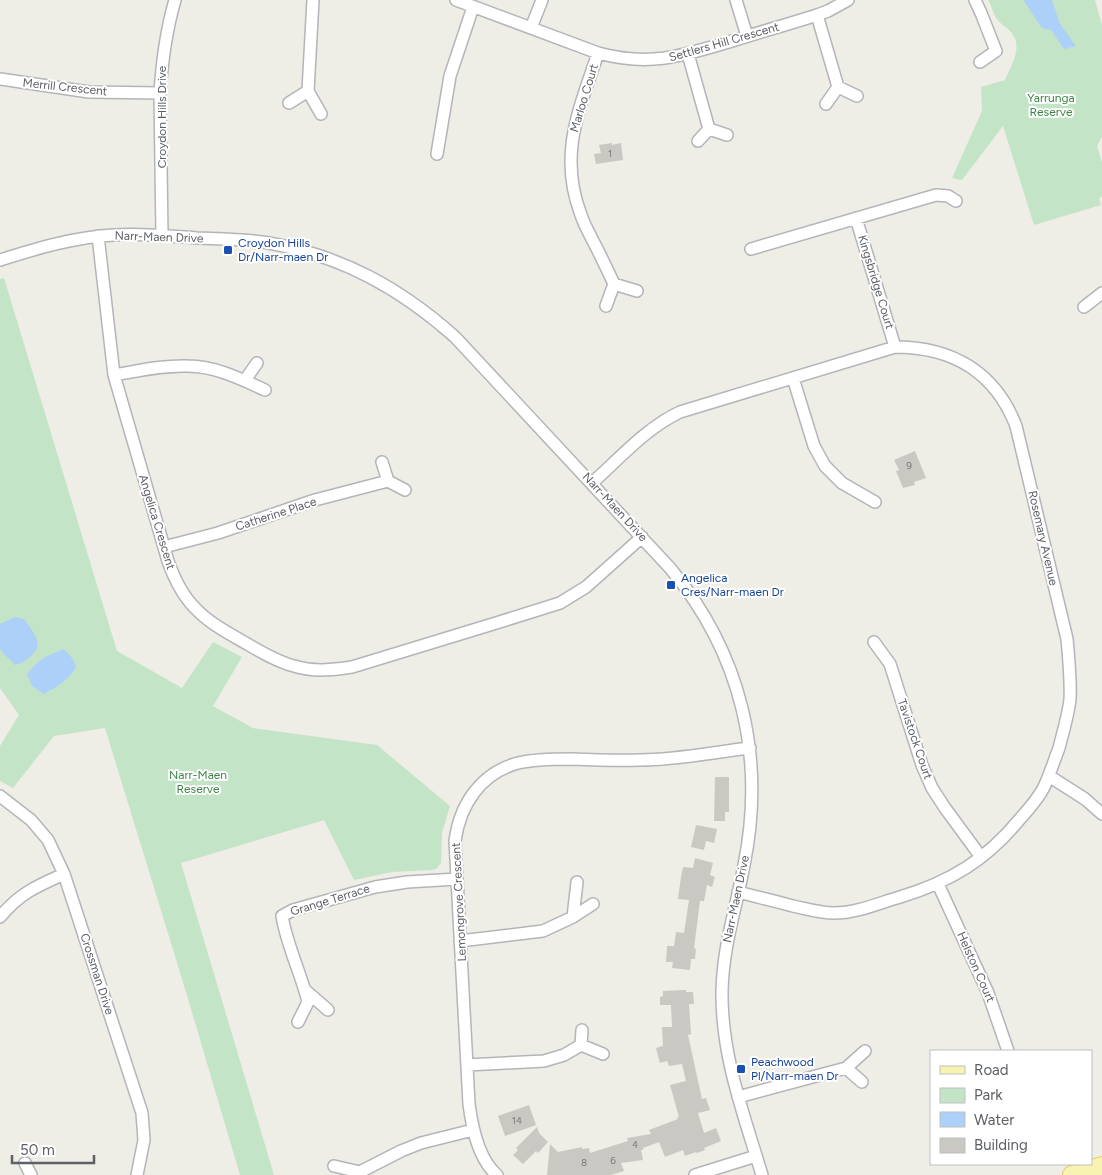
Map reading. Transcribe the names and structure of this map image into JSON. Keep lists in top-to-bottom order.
{
  "streets": {
    "street": [
      "Settlers Hill Crescent",
      "Merrill Crescent",
      "Marloo Court",
      "Croydon Hills Drive",
      "Narr-Maen Drive",
      "Kingsbridge Court",
      "Catherine Place",
      "Angelica Crescent",
      "Rosemary Avenue",
      "Tavistock Court",
      "Grange Terrace",
      "Lemongrove Crescent",
      "Helston Court",
      "Crossman Drive"
    ]
  },
  "crossings": [
    ["Settlers Hill Crescent", "Marloo Court"],
    ["Merrill Crescent", "Croydon Hills Drive"],
    ["Croydon Hills Drive", "Narr-Maen Drive"],
    ["Narr-Maen Drive", "Angelica Crescent"],
    ["Narr-Maen Drive", "Rosemary Avenue"],
    ["Narr-Maen Drive", "Lemongrove Crescent"],
    ["Kingsbridge Court", "Rosemary Avenue"],
    ["Catherine Place", "Angelica Crescent"],
    ["Rosemary Avenue", "Tavistock Court"],
    ["Rosemary Avenue", "Helston Court"],
    ["Grange Terrace", "Lemongrove Crescent"]
  ],
  "parks": ["Yarrunga Reserve", "Narr-Maen Reserve"],
  "places": {
    "transit": ["Croydon Hills Dr/Narr-maen Dr", "Angelica Cres/Narr-maen Dr", "Peachwood Pl/Narr-maen Dr"]
  },
  "house_numbers": [
    "1",
    "9",
    "14",
    "4",
    "6",
    "8"
  ],
  "legend": [
    "Road",
    "Park",
    "Water",
    "Building"
  ],
  "scale_bar": "50 m"
}
